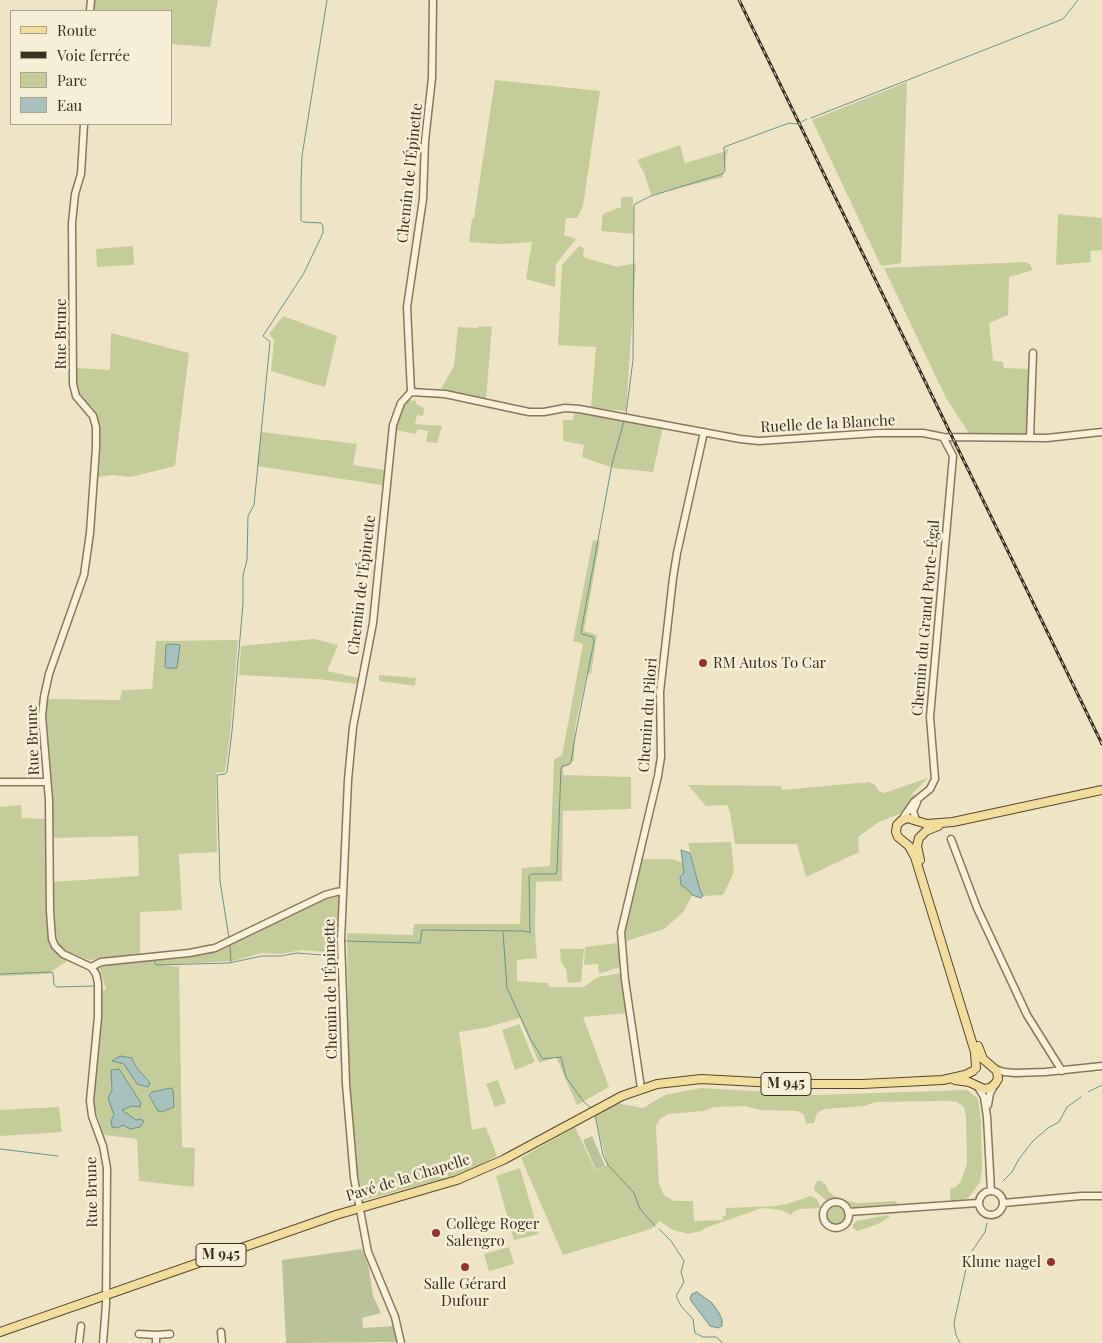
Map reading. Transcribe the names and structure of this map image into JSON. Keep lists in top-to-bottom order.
{
  "streets": {
    "main road": ["M 945", "Pavé de la Chapelle"],
    "street": [
      "Chemin de l'Épinette",
      "Rue Brune",
      "Ruelle de la Blanche",
      "Chemin du Grand Porte-Égal",
      "Chemin du Pilori"
    ]
  },
  "crossings": [
    ["Chemin de l'Épinette", "Ruelle de la Blanche"],
    ["Chemin de l'Épinette", "Pavé de la Chapelle"],
    ["Rue Brune", "Pavé de la Chapelle"],
    ["Ruelle de la Blanche", "Chemin du Grand Porte-Égal"],
    ["Ruelle de la Blanche", "Chemin du Pilori"],
    ["Chemin du Pilori", "Pavé de la Chapelle"]
  ],
  "places": [
    "RM Autos To Car",
    "Collège Roger Salengro",
    "Klune nagel",
    "Salle Gérard Dufour"
  ],
  "legend": [
    "Route",
    "Voie ferrée",
    "Parc",
    "Eau"
  ]
}
